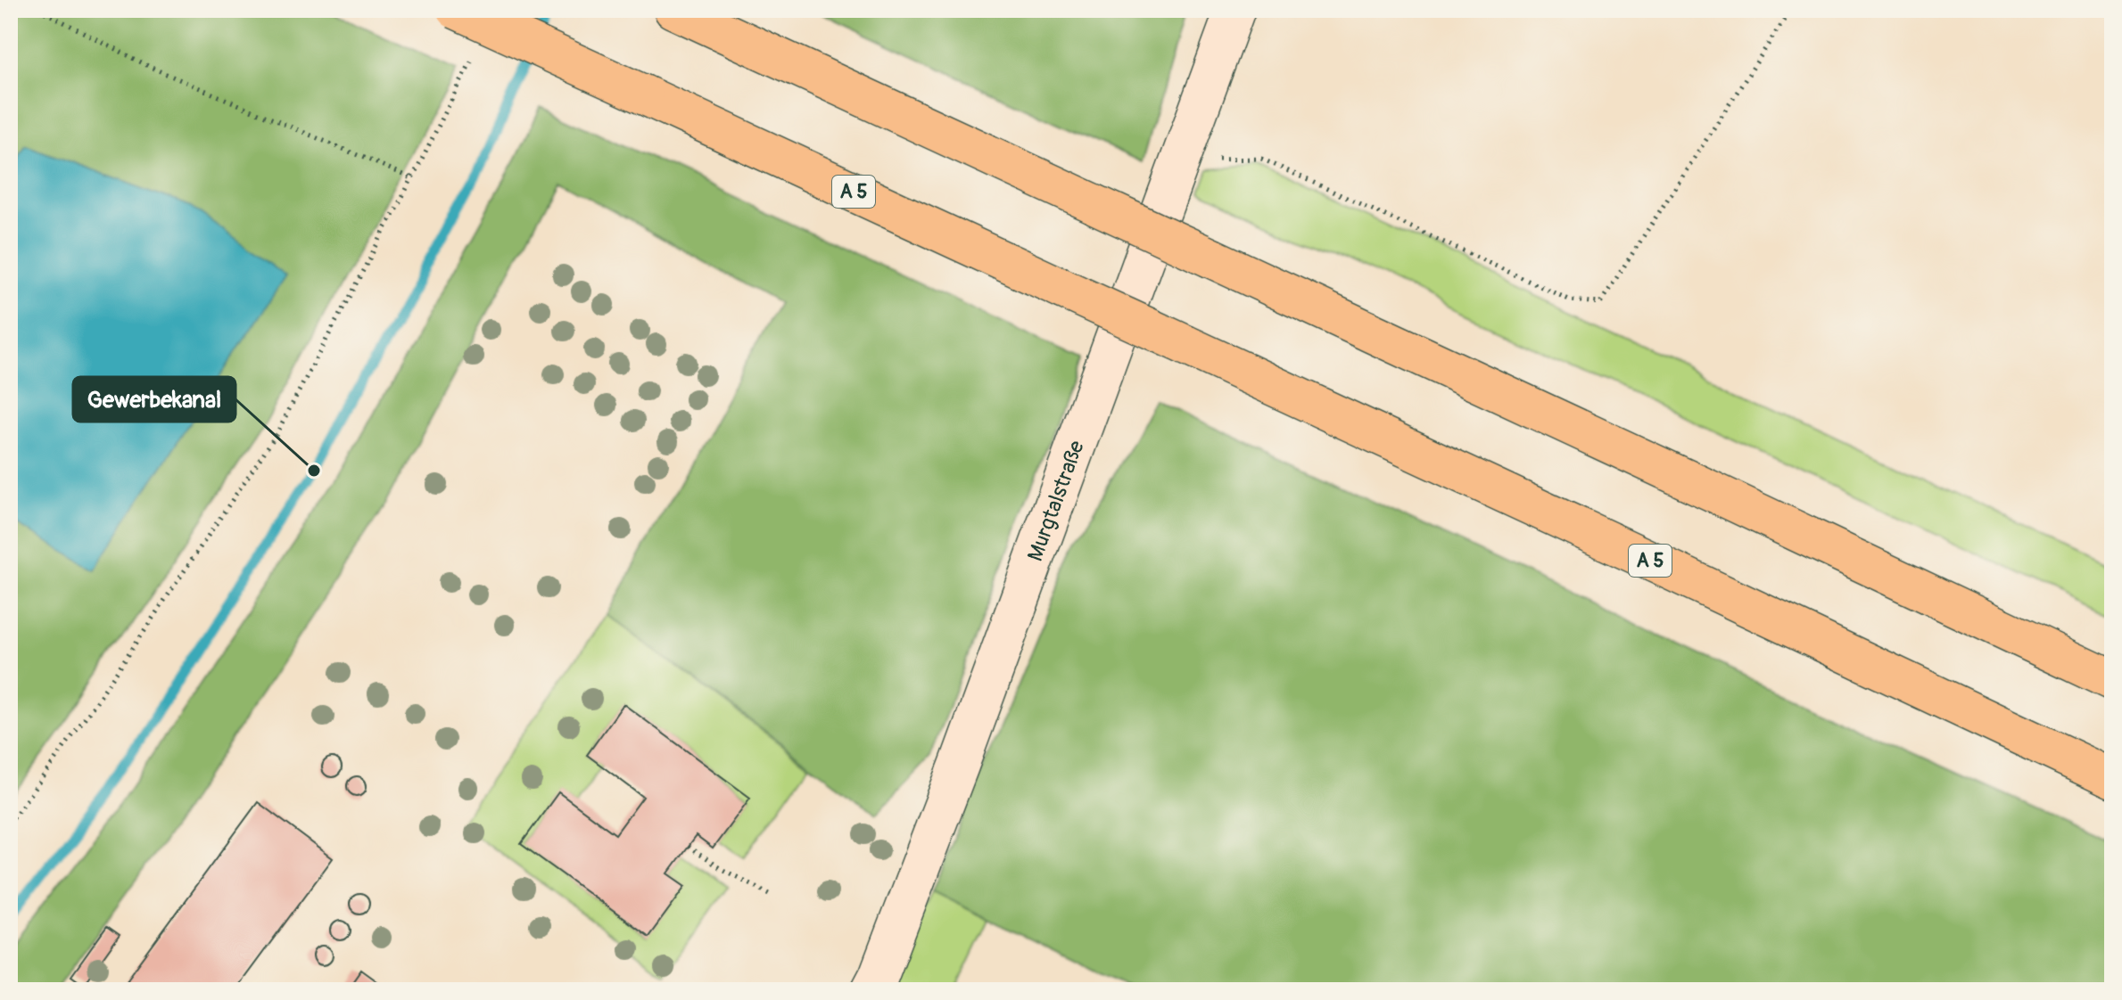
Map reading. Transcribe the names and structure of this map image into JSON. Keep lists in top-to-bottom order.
{
  "streets": {
    "highway": ["A 5"],
    "main road": ["Murgtalstraße"]
  },
  "places": ["Gewerbekanal"]
}
